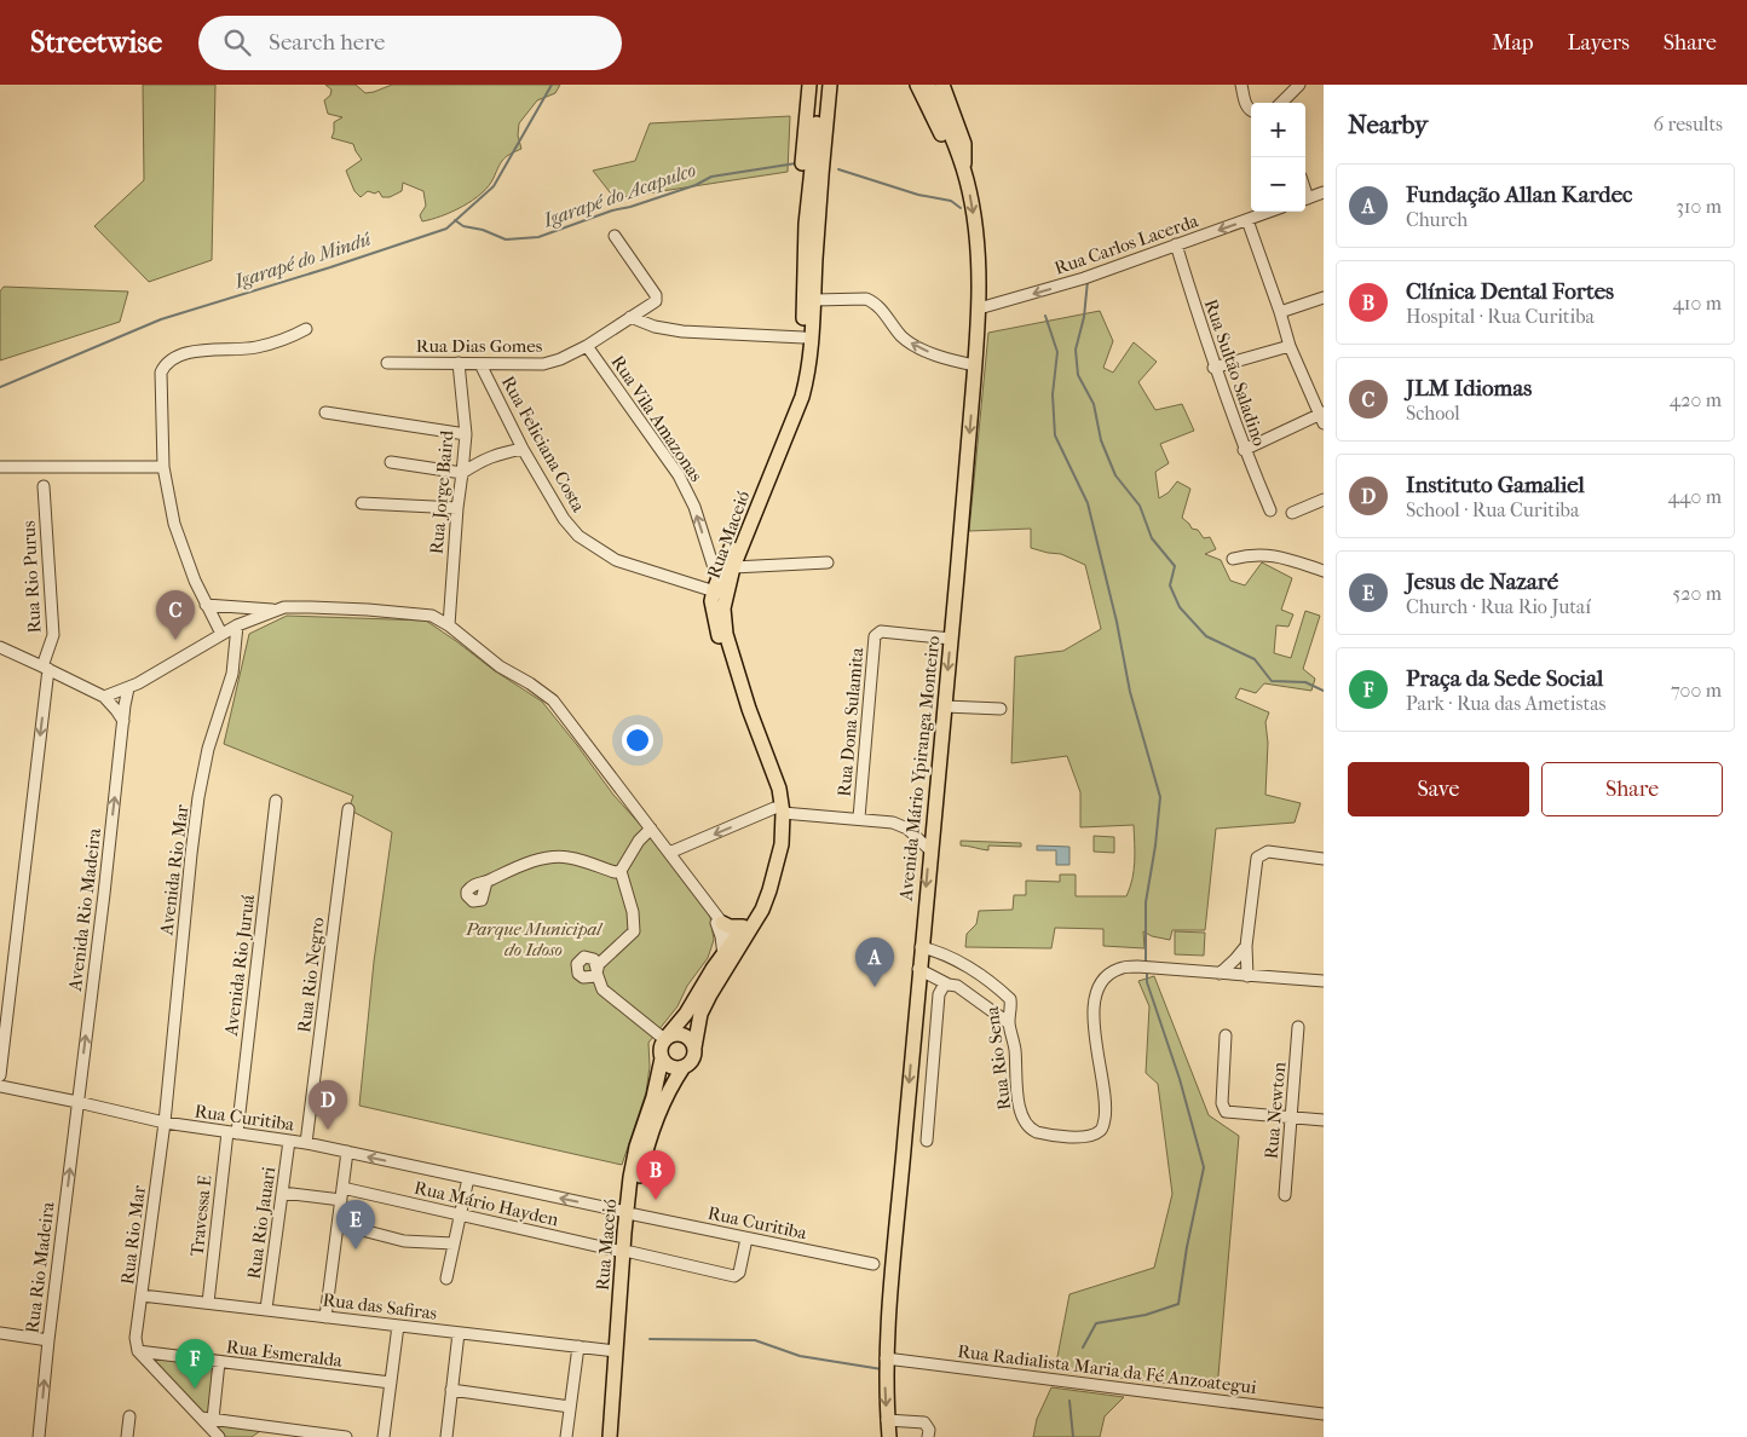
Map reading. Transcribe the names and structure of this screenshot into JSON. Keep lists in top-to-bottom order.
{
  "streets": {
    "main road": ["Rua Maceió", "Avenida Mário Ypiranga Monteiro"],
    "street": [
      "Rua Carlos Lacerda",
      "Rua Dias Gomes",
      "Rua Sultão Saladino",
      "Rua Vila Amazonas",
      "Rua Feliciana Costa",
      "Rua Jorge Baird",
      "Rua Rio Purus",
      "Rua Dona Sulamita",
      "Avenida Rio Mar",
      "Avenida Rio Madeira",
      "Avenida Rio Juruá",
      "Rua Rio Negro",
      "Rua Rio Sena",
      "Rua Newton",
      "Rua Curitiba",
      "Rua Mário Hayden",
      "Travessa E",
      "Rua Rio Jauari",
      "Rua Rio Mar",
      "Rua Rio Madeira",
      "Rua das Safiras",
      "Rua Esmeralda",
      "Rua Radialista Maria da Fé Anzoategui"
    ]
  },
  "crossings": [
    ["Rua Carlos Lacerda", "Rua Sultão Saladino"],
    ["Rua Carlos Lacerda", "Avenida Mário Ypiranga Monteiro"],
    ["Rua Dias Gomes", "Rua Vila Amazonas"],
    ["Rua Dias Gomes", "Rua Feliciana Costa"],
    ["Rua Dias Gomes", "Rua Jorge Baird"],
    ["Rua Vila Amazonas", "Rua Feliciana Costa"],
    ["Rua Vila Amazonas", "Rua Maceió"],
    ["Rua Feliciana Costa", "Rua Maceió"],
    ["Rua Maceió", "Rua Curitiba"],
    ["Rua Maceió", "Rua Mário Hayden"],
    ["Rua Maceió", "Rua das Safiras"],
    ["Rua Dona Sulamita", "Avenida Mário Ypiranga Monteiro"],
    ["Avenida Mário Ypiranga Monteiro", "Rua Rio Sena"],
    ["Avenida Mário Ypiranga Monteiro", "Rua Radialista Maria da Fé Anzoategui"],
    ["Avenida Rio Mar", "Rua Curitiba"],
    ["Avenida Rio Mar", "Rua Rio Mar"],
    ["Avenida Rio Madeira", "Rua Curitiba"],
    ["Avenida Rio Madeira", "Rua Rio Madeira"],
    ["Avenida Rio Juruá", "Rua Curitiba"],
    ["Avenida Rio Juruá", "Travessa E"],
    ["Rua Rio Negro", "Rua Curitiba"],
    ["Rua Curitiba", "Rua Mário Hayden"],
    ["Rua Curitiba", "Travessa E"],
    ["Rua Curitiba", "Rua Rio Jauari"],
    ["Rua Curitiba", "Rua Rio Mar"],
    ["Rua Curitiba", "Rua Rio Madeira"],
    ["Travessa E", "Rua das Safiras"],
    ["Rua Rio Jauari", "Rua das Safiras"],
    ["Rua Rio Mar", "Rua das Safiras"],
    ["Rua Rio Mar", "Rua Esmeralda"]
  ],
  "one_way": [
    "Rua Carlos Lacerda",
    "Rua Vila Amazonas",
    "Rua Rio Purus",
    "Avenida Mário Ypiranga Monteiro",
    "Avenida Rio Madeira",
    "Rua Rio Madeira"
  ],
  "water": ["Igarapé do Acapulco", "Igarapé do Mindú"],
  "parks": ["Parque Municipal do Idoso"],
  "page": {
    "header": "Streetwise",
    "search": "Search here",
    "nav": ["Map", "Layers", "Share"],
    "heading": ["Nearby", "6 results"],
    "map_buttons": ["+", "−"],
    "list": [
      {
        "mark": "A",
        "name": "Fundação Allan Kardec",
        "note": "Church",
        "value": "310 m"
      },
      {
        "mark": "B",
        "name": "Clínica Dental Fortes",
        "note": "Hospital · Rua Curitiba",
        "value": "410 m"
      },
      {
        "mark": "C",
        "name": "JLM Idiomas",
        "note": "School",
        "value": "420 m"
      },
      {
        "mark": "D",
        "name": "Instituto Gamaliel",
        "note": "School · Rua Curitiba",
        "value": "440 m"
      },
      {
        "mark": "E",
        "name": "Jesus de Nazaré",
        "note": "Church · Rua Rio Jutaí",
        "value": "520 m"
      },
      {
        "mark": "F",
        "name": "Praça da Sede Social",
        "note": "Park · Rua das Ametistas",
        "value": "700 m"
      }
    ],
    "pins": [
      "C",
      "A",
      "D",
      "B",
      "E",
      "F"
    ],
    "buttons": ["Save", "Share"]
  }
}
